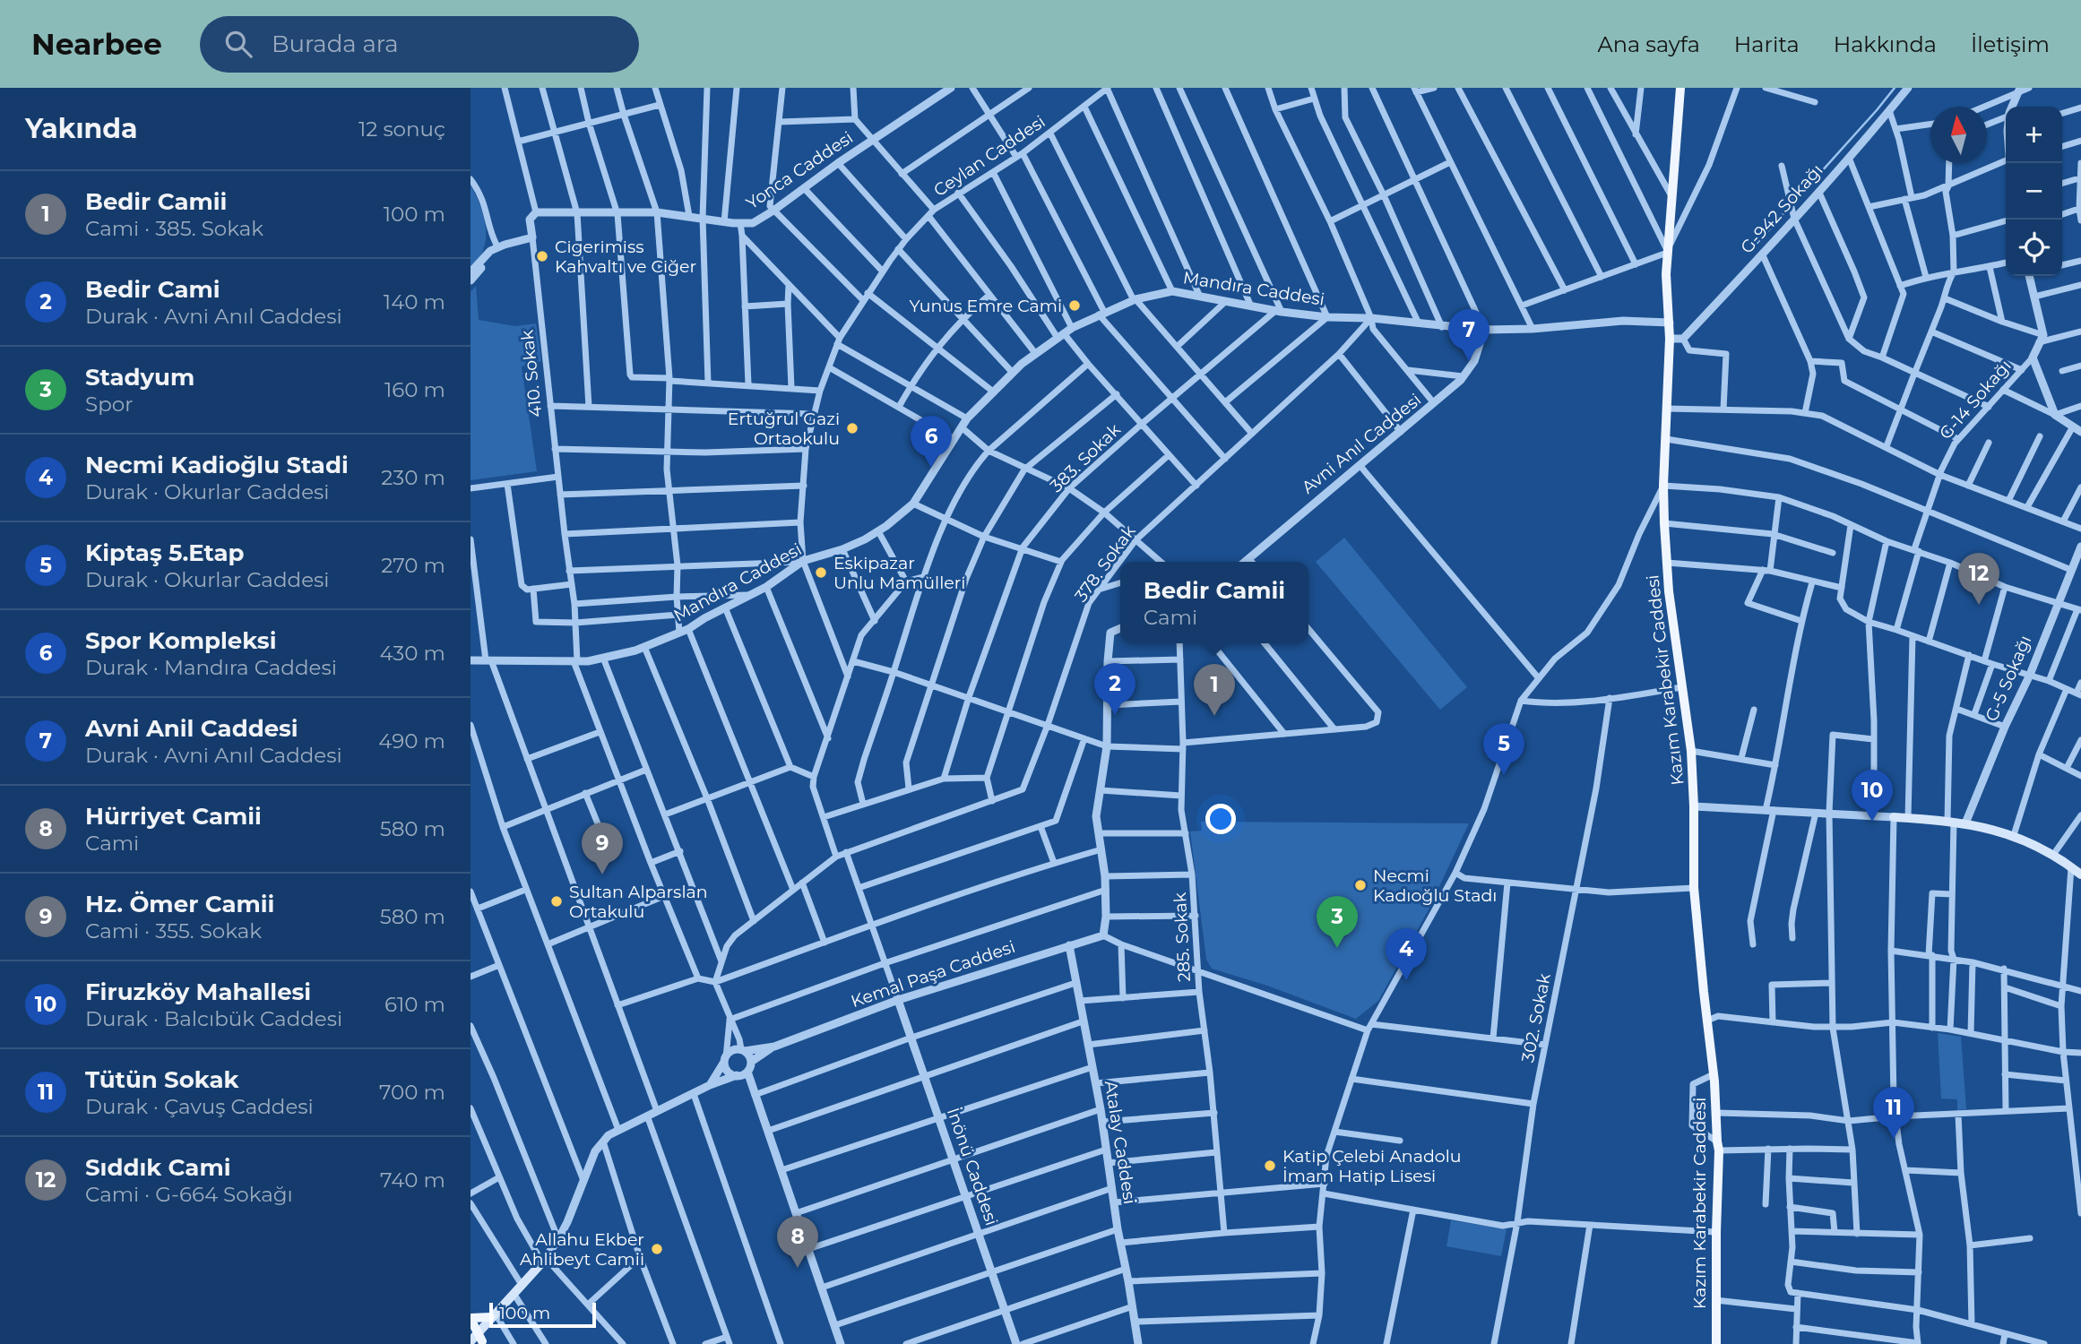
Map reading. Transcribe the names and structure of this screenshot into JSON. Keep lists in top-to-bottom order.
{
  "streets": {
    "main road": ["Kazım Karabekir Caddesi"],
    "street": [
      "Ceylan Caddesi",
      "Yonca Caddesi",
      "G-942 Sokağı",
      "Mandıra Caddesi",
      "410. Sokak",
      "G-14 Sokağı",
      "Avni Anıl Caddesi",
      "383. Sokak",
      "378. Sokak",
      "G-5 Sokağı",
      "285. Sokak",
      "Kemal Paşa Caddesi",
      "302. Sokak",
      "Atalay Caddesi",
      "İnönü Caddesi"
    ]
  },
  "crossings": [
    ["Ceylan Caddesi", "Mandıra Caddesi"],
    ["Yonca Caddesi", "410. Sokak"],
    ["Mandıra Caddesi", "410. Sokak"],
    ["Mandıra Caddesi", "Avni Anıl Caddesi"],
    ["Mandıra Caddesi", "383. Sokak"],
    ["Mandıra Caddesi", "378. Sokak"],
    ["Mandıra Caddesi", "Kazım Karabekir Caddesi"],
    ["Kemal Paşa Caddesi", "Atalay Caddesi"],
    ["Kemal Paşa Caddesi", "İnönü Caddesi"]
  ],
  "places": [
    "Cigerimiss Kahvaltı ve Ciğer",
    "Yunus Emre Cami",
    "Ertuğrul Gazi Ortaokulu",
    "Eskipazar Unlu Mamülleri",
    "Necmi Kadıoğlu Stadı",
    "Sultan Alparslan Ortakulu",
    "Katip Çelebi Anadolu İmam Hatip Lisesi",
    "Allahu Ekber Ahlibeyt Camii"
  ],
  "scale_bar": "100 m",
  "north": "top",
  "page": {
    "header": "Nearbee",
    "search": "Burada ara",
    "nav": [
      "Ana sayfa",
      "Harita",
      "Hakkında",
      "İletişim"
    ],
    "heading": ["Yakında", "12 sonuç"],
    "map_buttons": ["+", "−"],
    "list": [
      {
        "mark": "1",
        "name": "Bedir Camii",
        "note": "Cami · 385. Sokak",
        "value": "100 m"
      },
      {
        "mark": "2",
        "name": "Bedir Cami",
        "note": "Durak · Avni Anıl Caddesi",
        "value": "140 m"
      },
      {
        "mark": "3",
        "name": "Stadyum",
        "note": "Spor",
        "value": "160 m"
      },
      {
        "mark": "4",
        "name": "Necmi Kadioğlu Stadi",
        "note": "Durak · Okurlar Caddesi",
        "value": "230 m"
      },
      {
        "mark": "5",
        "name": "Kiptaş 5.Etap",
        "note": "Durak · Okurlar Caddesi",
        "value": "270 m"
      },
      {
        "mark": "6",
        "name": "Spor Kompleksi",
        "note": "Durak · Mandıra Caddesi",
        "value": "430 m"
      },
      {
        "mark": "7",
        "name": "Avni Anil Caddesi",
        "note": "Durak · Avni Anıl Caddesi",
        "value": "490 m"
      },
      {
        "mark": "8",
        "name": "Hürriyet Camii",
        "note": "Cami",
        "value": "580 m"
      },
      {
        "mark": "9",
        "name": "Hz. Ömer Camii",
        "note": "Cami · 355. Sokak",
        "value": "580 m"
      },
      {
        "mark": "10",
        "name": "Firuzköy Mahallesi",
        "note": "Durak · Balcıbük Caddesi",
        "value": "610 m"
      },
      {
        "mark": "11",
        "name": "Tütün Sokak",
        "note": "Durak · Çavuş Caddesi",
        "value": "700 m"
      },
      {
        "mark": "12",
        "name": "Sıddık Cami",
        "note": "Cami · G-664 Sokağı",
        "value": "740 m"
      }
    ],
    "pins": [
      "7",
      "6",
      "12",
      "2",
      "1",
      "5",
      "10",
      "9",
      "3",
      "4",
      "11",
      "8"
    ],
    "popup": ["Bedir Camii", "Cami"],
    "scale": "100 m"
  }
}
